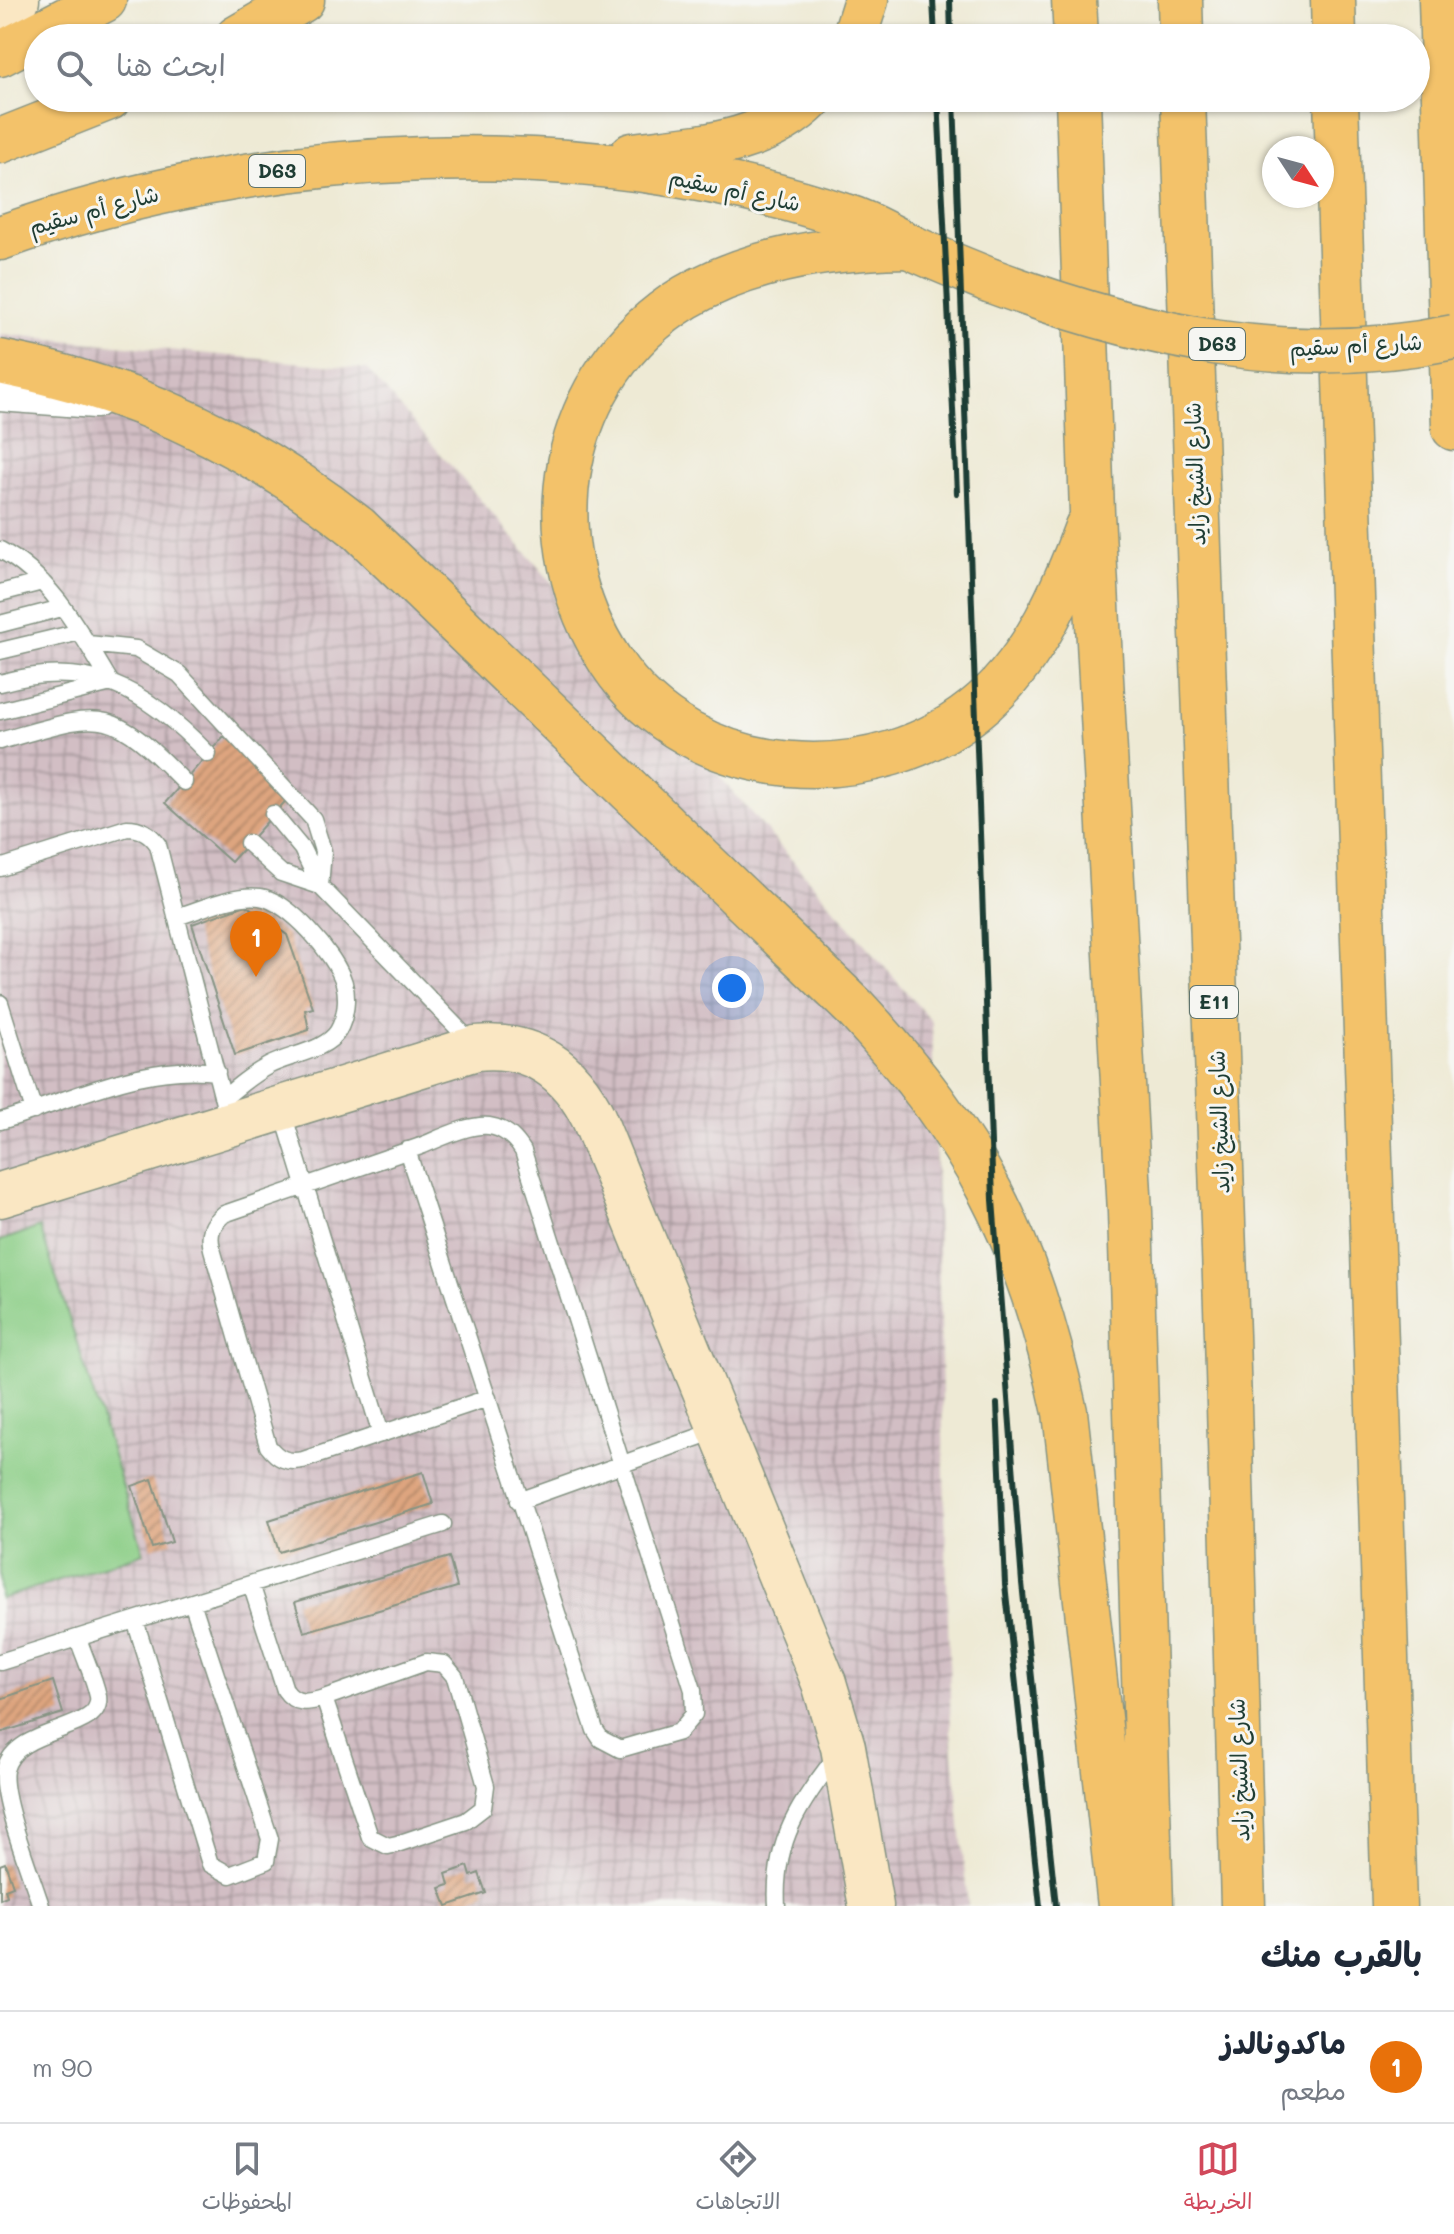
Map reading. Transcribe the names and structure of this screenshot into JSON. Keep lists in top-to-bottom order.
{
  "streets": {
    "main road": [
      "D63",
      "شارع أم سقيم",
      "شارع الشيخ زايد",
      "E11"
    ]
  },
  "north": "bottom right",
  "page": {
    "search": "ابحث هنا",
    "pins": "1",
    "heading": "بالقرب منك",
    "list": [
      {
        "mark": "1",
        "name": "ماكدونالدز",
        "note": "مطعم",
        "value": "90 m"
      }
    ],
    "nav": ["الخريطة", "الاتجاهات", "المحفوظات"]
  }
}
